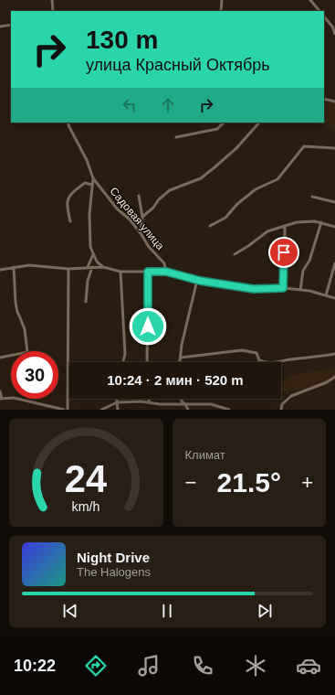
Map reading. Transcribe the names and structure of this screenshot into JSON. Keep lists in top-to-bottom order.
{
  "streets": {
    "street": ["Садовая улица"]
  },
  "page": {
    "turn": ["130 m", "улица Красный Октябрь"],
    "limit": "30",
    "trip": "10:24 · 2 мин · 520 m",
    "tile": "Климат",
    "heat": ["−", "21.5°", "+"],
    "song": ["Night Drive", "The Halogens"],
    "tabs": "10:22",
    "gauge": ["24", "km/h"]
  }
}
